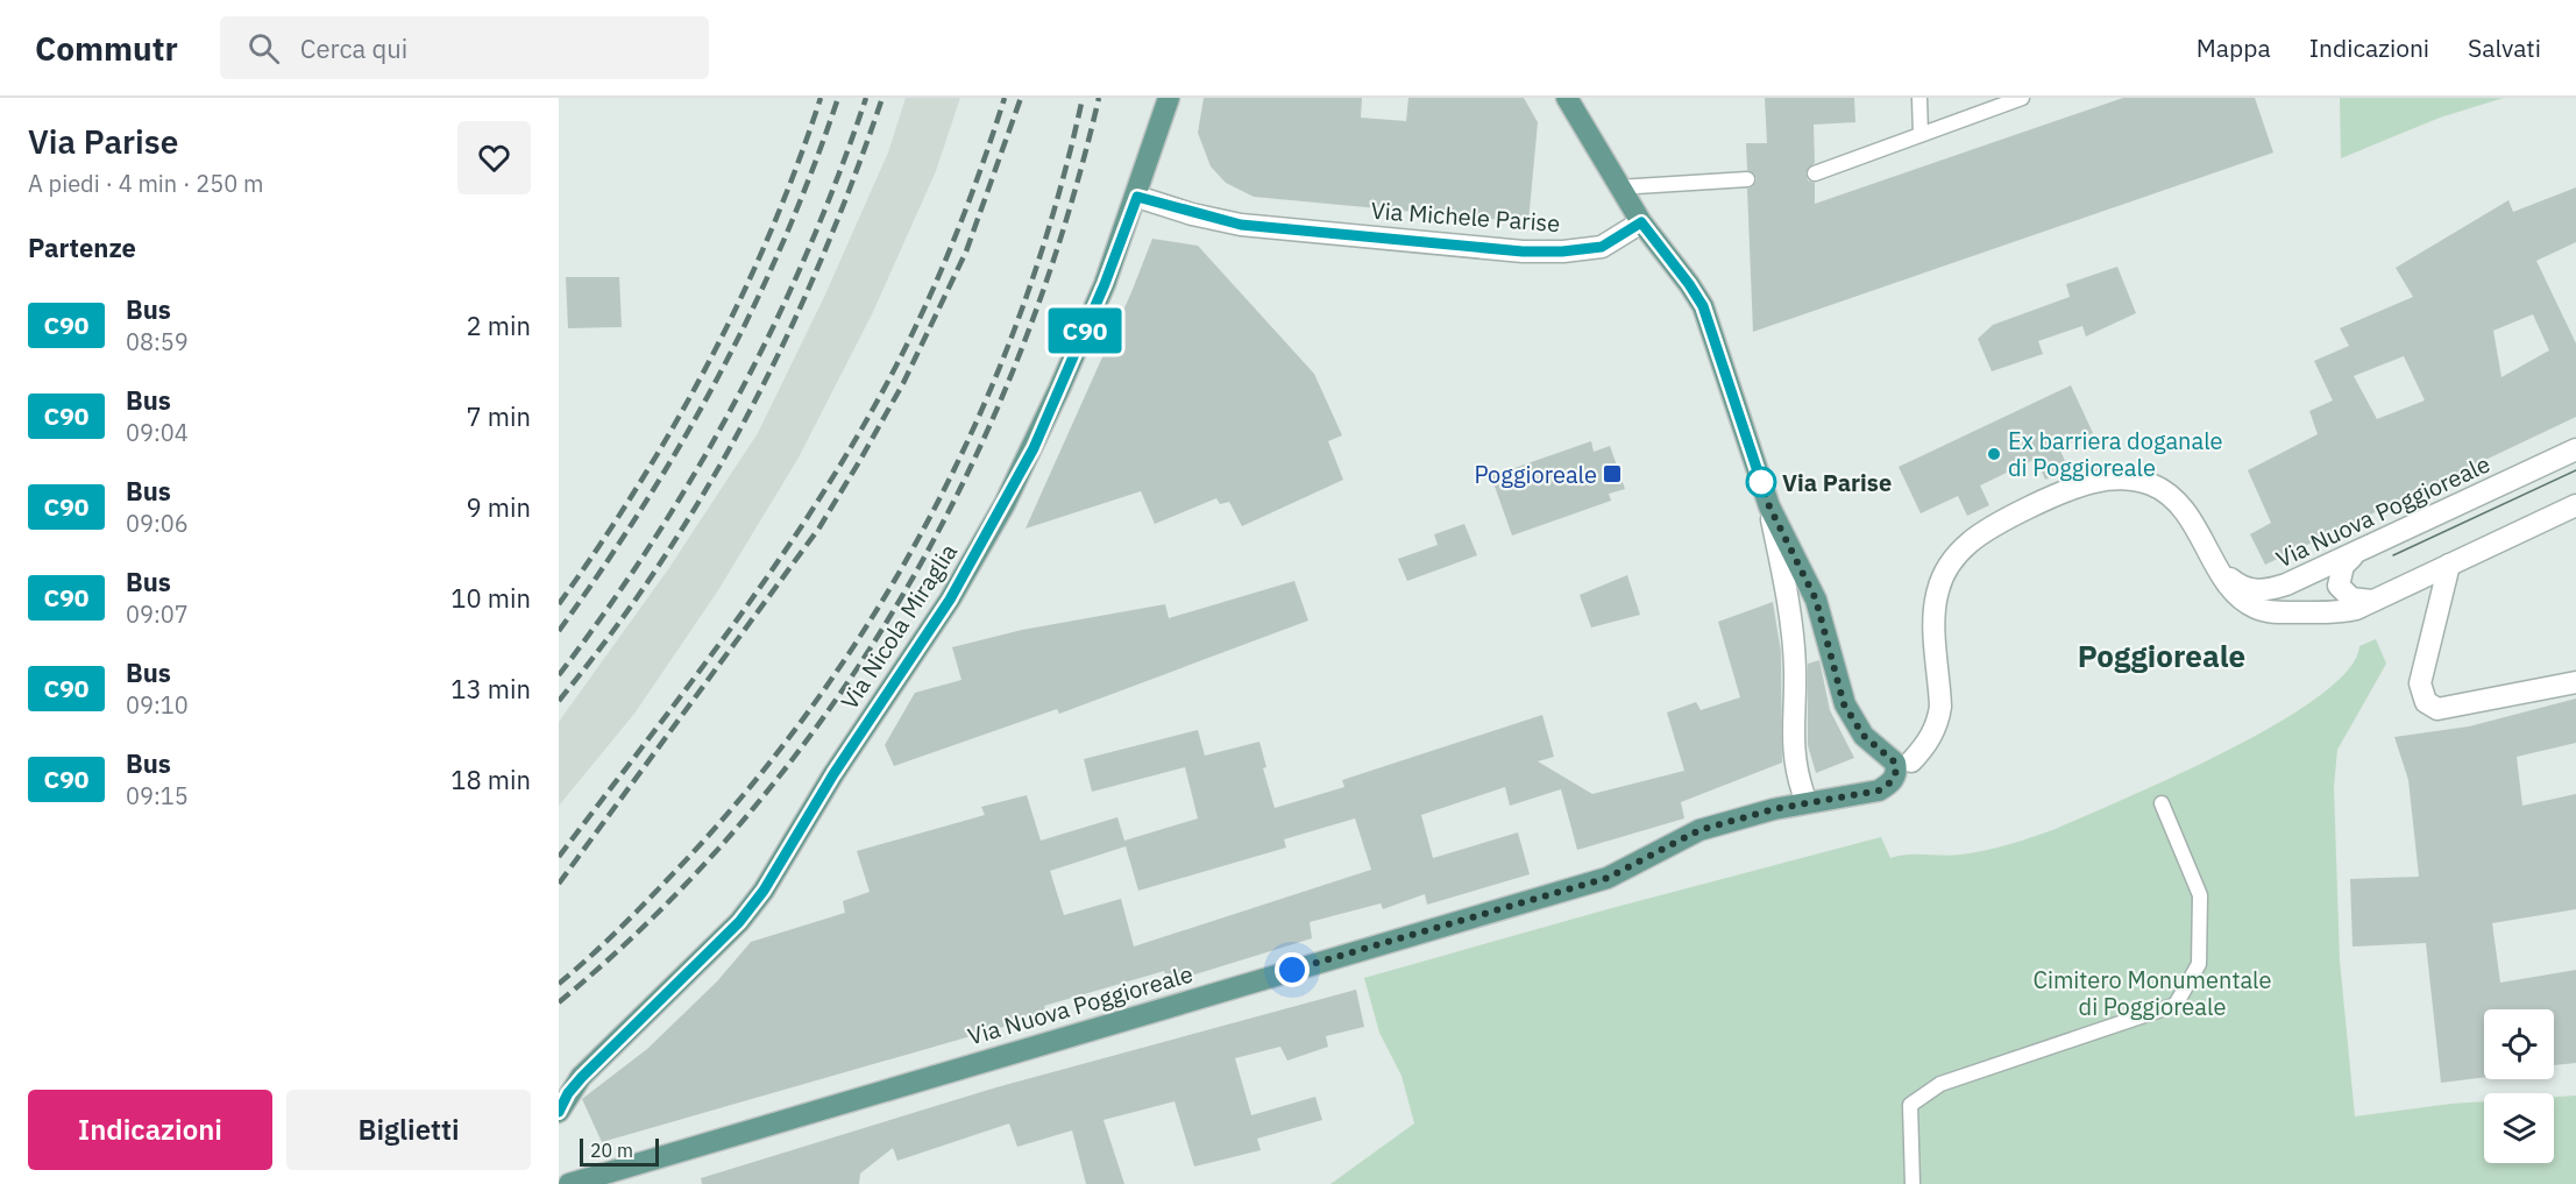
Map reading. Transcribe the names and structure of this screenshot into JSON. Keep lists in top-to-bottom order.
{
  "streets": {
    "main road": ["Via Nuova Poggioreale", "Via Nicola Miraglia"],
    "street": ["Via Michele Parise"]
  },
  "crossings": [
    ["Via Michele Parise", "Via Nicola Miraglia"]
  ],
  "districts": ["Poggioreale"],
  "parks": ["Cimitero Monumentale di Poggioreale"],
  "places": {
    "other": ["Ex barriera doganale di Poggioreale", "Via Parise"],
    "transit": ["Poggioreale"]
  },
  "lines": ["bus line C90"],
  "scale_bar": "20 m",
  "page": {
    "header": "Commutr",
    "search": "Cerca qui",
    "nav": ["Mappa", "Indicazioni", "Salvati"],
    "heading": [
      ["Via Parise", "A piedi · 4 min · 250 m"],
      "Partenze"
    ],
    "on_map": "C90",
    "list": [
      {
        "mark": "C90",
        "name": "Bus",
        "note": "08:59",
        "value": "2 min"
      },
      {
        "mark": "C90",
        "name": "Bus",
        "note": "09:04",
        "value": "7 min"
      },
      {
        "mark": "C90",
        "name": "Bus",
        "note": "09:06",
        "value": "9 min"
      },
      {
        "mark": "C90",
        "name": "Bus",
        "note": "09:07",
        "value": "10 min"
      },
      {
        "mark": "C90",
        "name": "Bus",
        "note": "09:10",
        "value": "13 min"
      },
      {
        "mark": "C90",
        "name": "Bus",
        "note": "09:15",
        "value": "18 min"
      }
    ],
    "buttons": ["Indicazioni", "Biglietti"],
    "scale": "20 m"
  }
}
